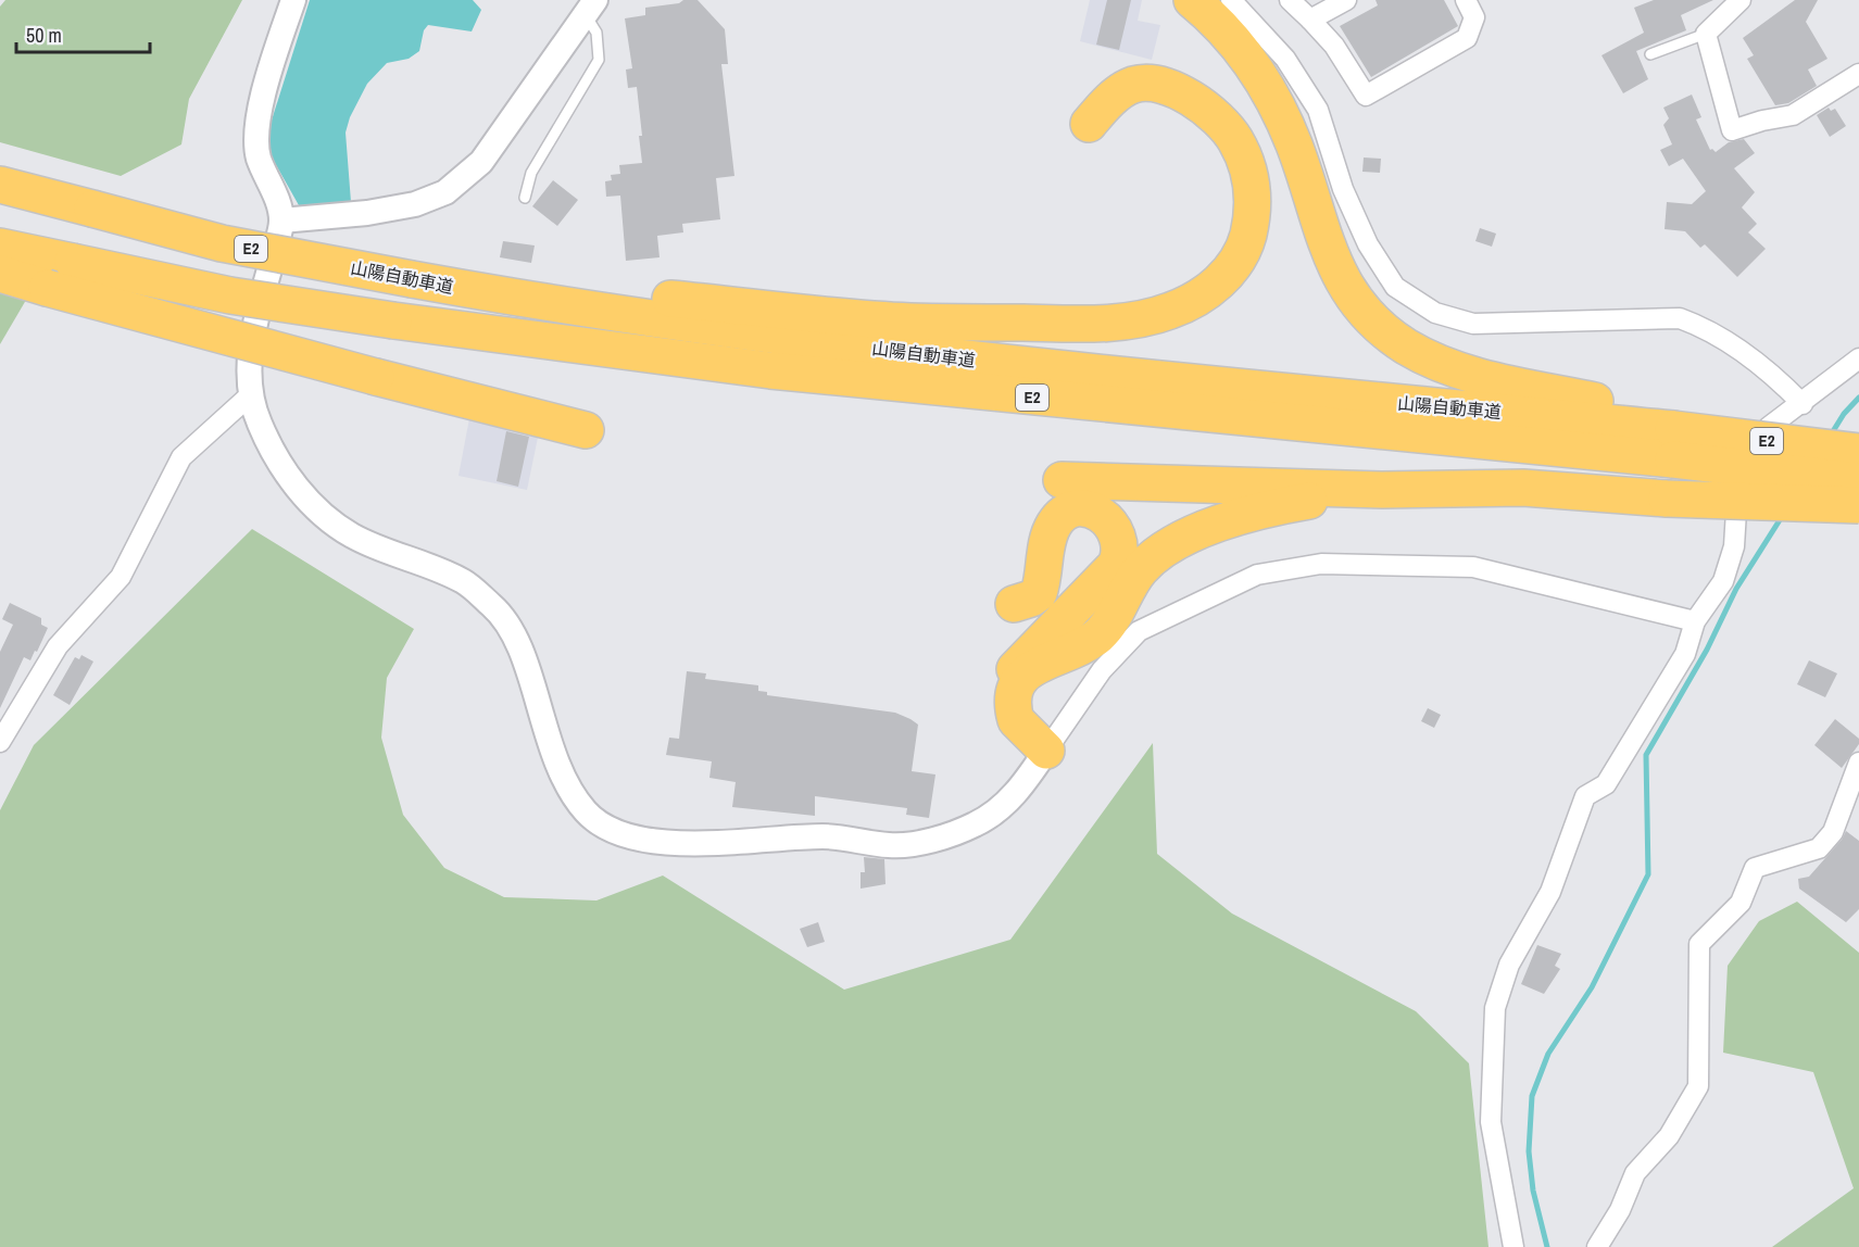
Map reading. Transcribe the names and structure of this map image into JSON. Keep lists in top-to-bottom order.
{
  "streets": {
    "highway": ["E2", "山陽自動車道"]
  },
  "scale_bar": "50 m"
}
